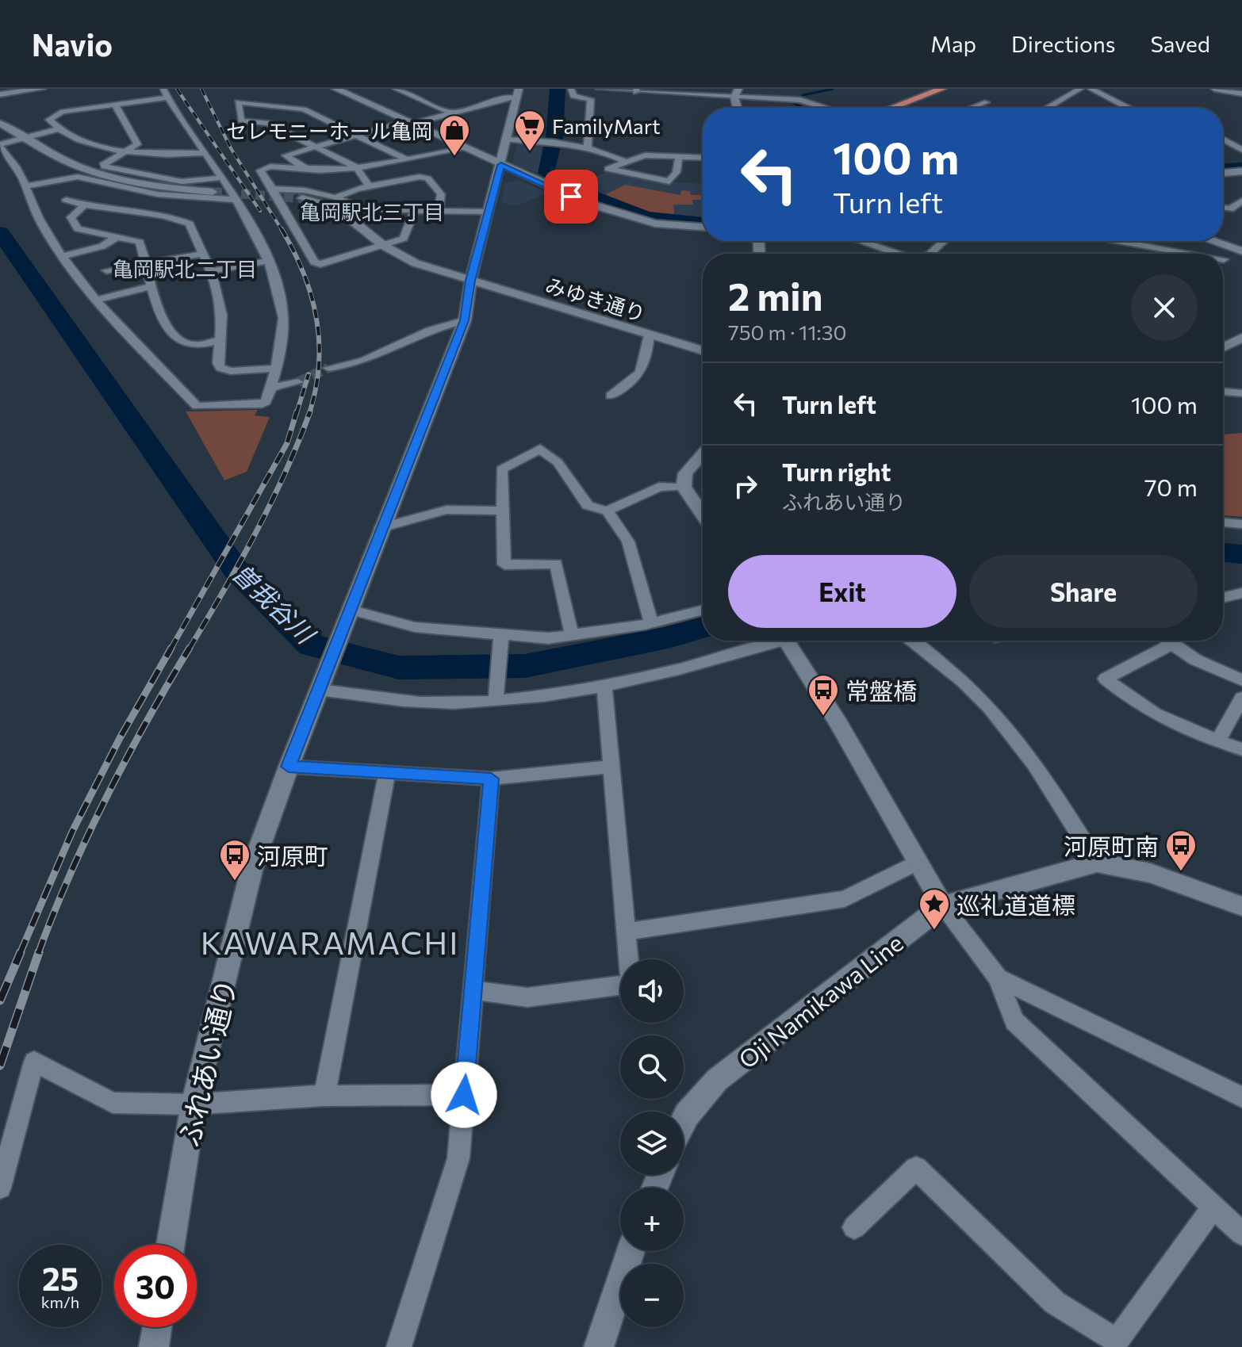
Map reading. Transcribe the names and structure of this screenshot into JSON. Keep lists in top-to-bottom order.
{
  "streets": {
    "street": ["みゆき通り", "Oji Namikawa Line", "ふれあい通り"]
  },
  "districts": ["亀岡駅北三丁目", "亀岡駅北二丁目", "KAWARAMACHI"],
  "water": ["曽我谷川"],
  "places": {
    "supermarket": ["FamilyMart"],
    "shop": ["セレモニーホール亀岡"],
    "bus stop": ["常盤橋", "河原町南", "河原町"],
    "place": ["巡礼道道標"]
  },
  "page": {
    "header": "Navio",
    "nav": ["Map", "Directions", "Saved"],
    "turn": ["100 m", "Turn left"],
    "heading": ["2 min", "750 m · 11:30"],
    "list": [
      {
        "name": "Turn left",
        "value": "100 m"
      },
      {
        "name": "Turn right",
        "note": "ふれあい通り",
        "value": "70 m"
      }
    ],
    "buttons": ["Exit", "Share"],
    "map_buttons": ["+", "−"],
    "speed": "25 km/h",
    "limit": "30"
  }
}
